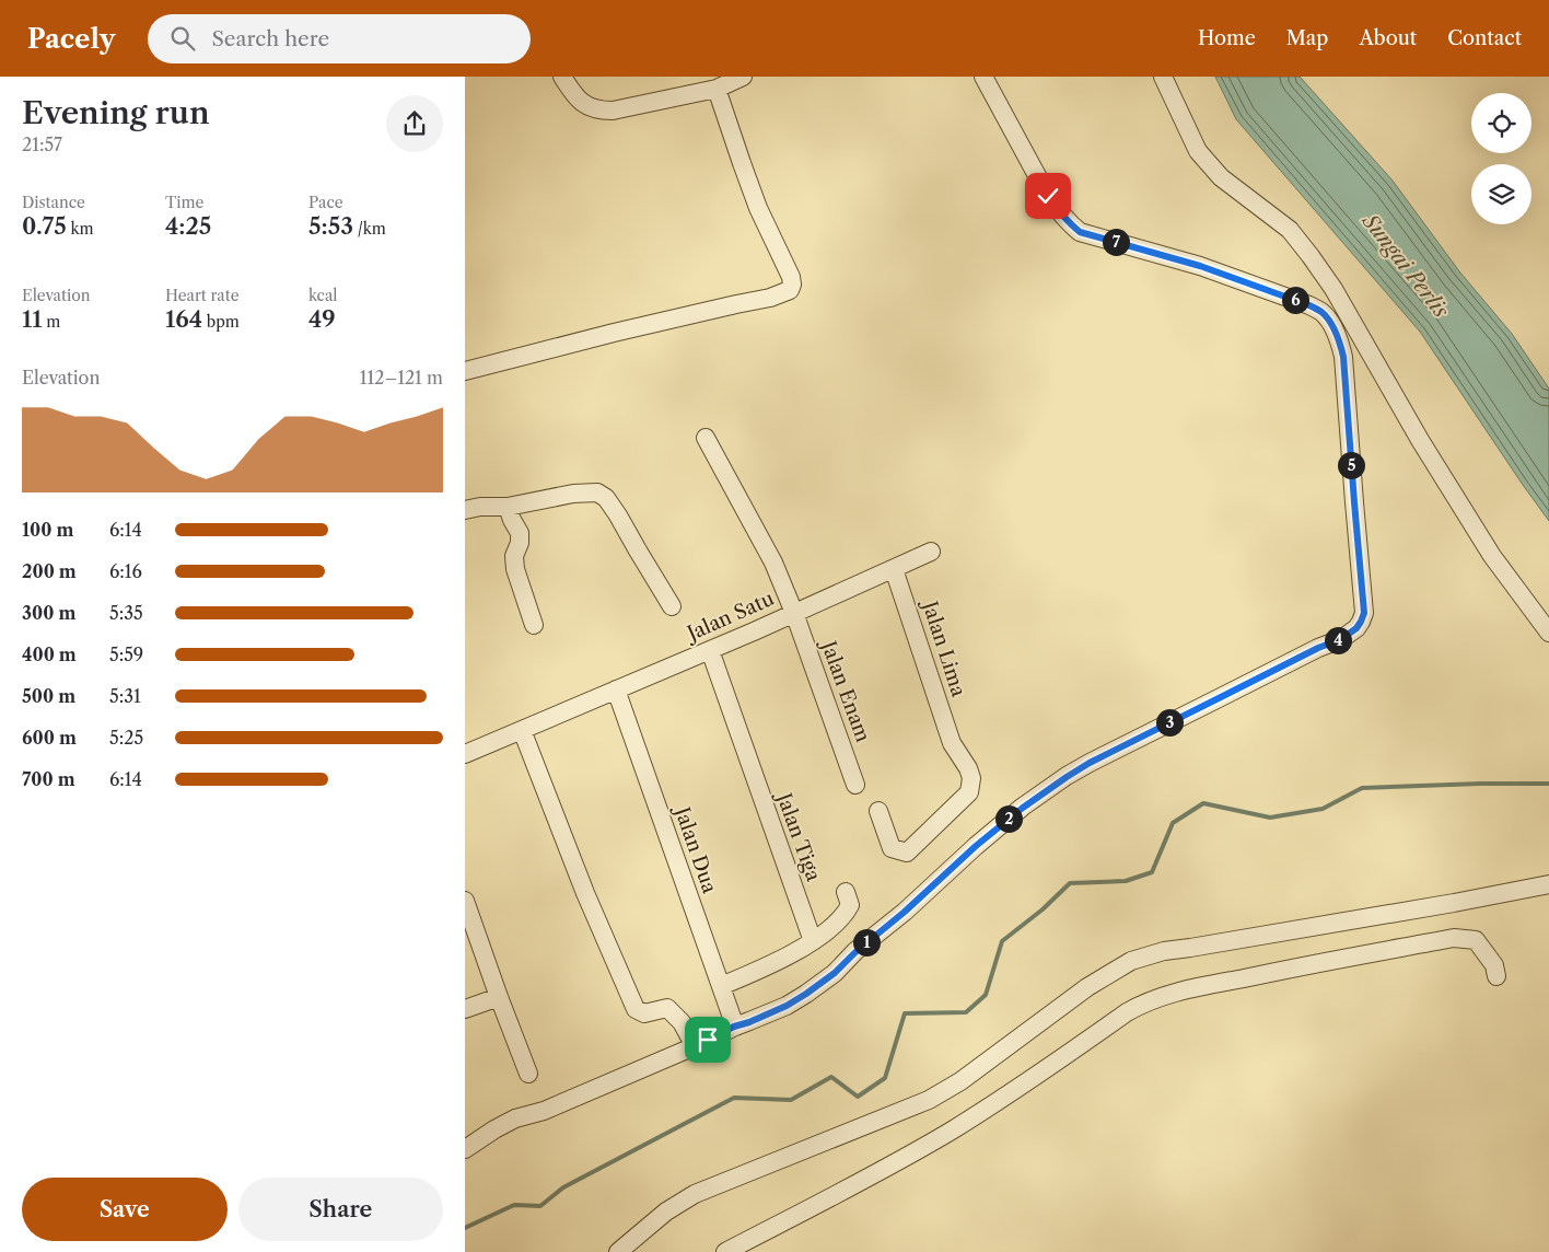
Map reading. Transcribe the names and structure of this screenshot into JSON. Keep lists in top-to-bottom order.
{
  "streets": {
    "street": [
      "Jalan Satu",
      "Jalan Lima",
      "Jalan Enam",
      "Jalan Tiga",
      "Jalan Dua"
    ]
  },
  "crossings": [
    ["Jalan Satu", "Jalan Lima"],
    ["Jalan Satu", "Jalan Enam"],
    ["Jalan Satu", "Jalan Tiga"],
    ["Jalan Satu", "Jalan Dua"]
  ],
  "water": ["Sungai Perlis"],
  "page": {
    "header": "Pacely",
    "search": "Search here",
    "nav": [
      "Home",
      "Map",
      "About",
      "Contact"
    ],
    "heading": ["Evening run", "21:57"],
    "stats": [
      ["Distance", "0.75 km"],
      ["Time", "4:25"],
      ["Pace", "5:53 /km"],
      ["Elevation", "11 m"],
      ["Heart rate", "164 bpm"],
      ["kcal", "49"]
    ],
    "pins": [
      "7",
      "6",
      "5",
      "4",
      "3",
      "2",
      "1"
    ],
    "chart": ["Elevation", "112–121 m"],
    "list": [
      {
        "name": "100 m",
        "note": "6:14"
      },
      {
        "name": "200 m",
        "note": "6:16"
      },
      {
        "name": "300 m",
        "note": "5:35"
      },
      {
        "name": "400 m",
        "note": "5:59"
      },
      {
        "name": "500 m",
        "note": "5:31"
      },
      {
        "name": "600 m",
        "note": "5:25"
      },
      {
        "name": "700 m",
        "note": "6:14"
      }
    ],
    "buttons": ["Save", "Share"]
  }
}
